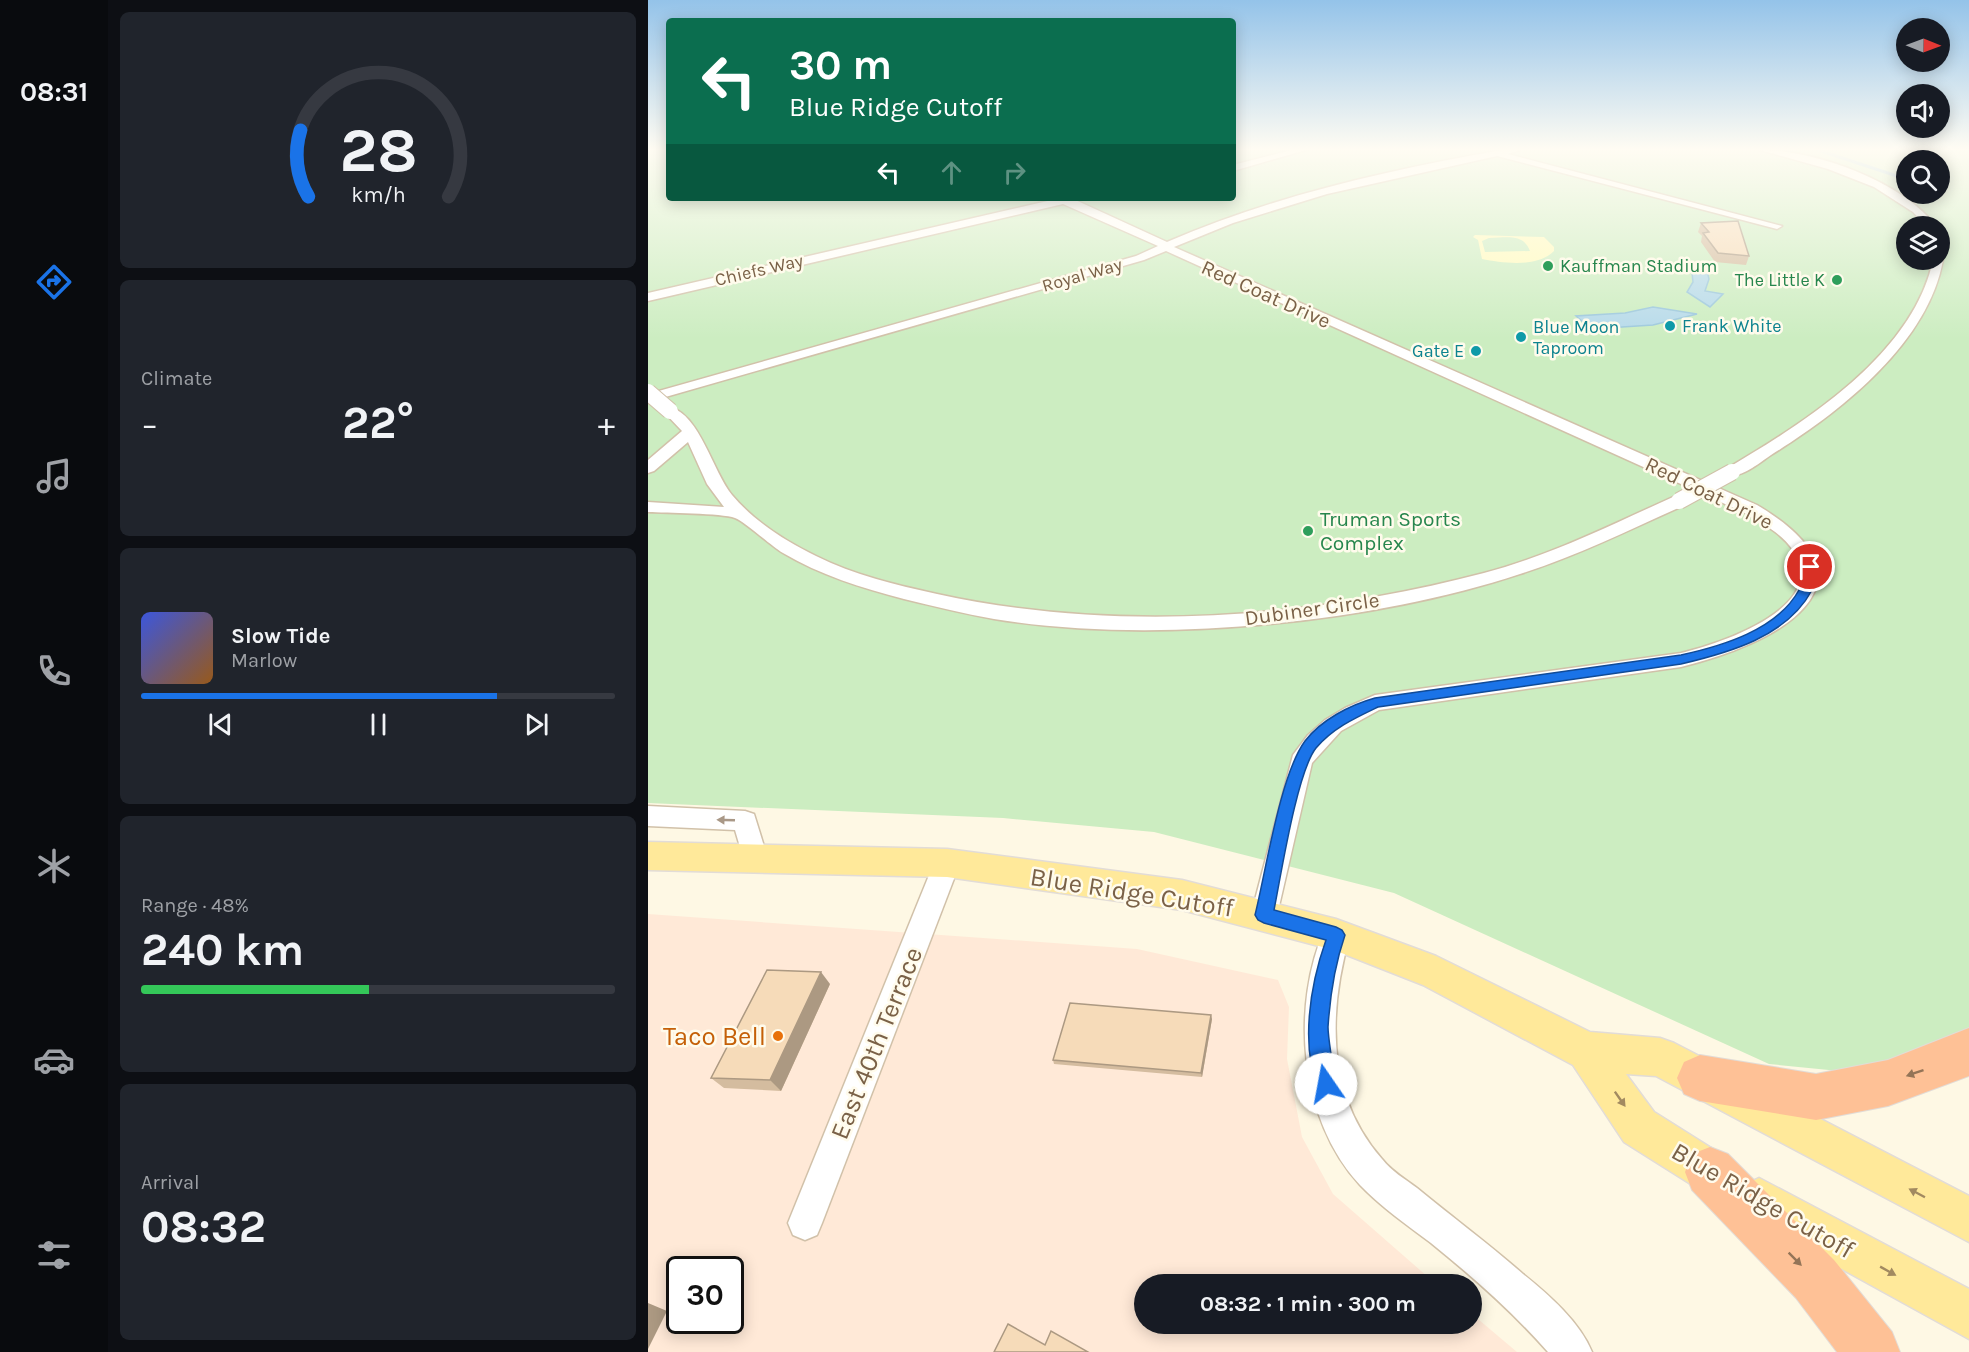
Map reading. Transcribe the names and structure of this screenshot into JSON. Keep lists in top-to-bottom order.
{
  "streets": {
    "main road": ["Blue Ridge Cutoff"],
    "street": [
      "Chiefs Way",
      "Royal Way",
      "Red Coat Drive",
      "Dubiner Circle",
      "East 40th Terrace"
    ]
  },
  "crossings": [
    ["Royal Way", "Red Coat Drive"],
    ["Red Coat Drive", "Blue Ridge Cutoff"],
    ["Blue Ridge Cutoff", "East 40th Terrace"]
  ],
  "places": [
    "Kauffman Stadium",
    "The Little K",
    "Frank White",
    "Blue Moon Taproom",
    "Gate E",
    "Truman Sports Complex",
    "Taco Bell"
  ],
  "north": "right",
  "page": {
    "tabs": "08:31",
    "turn": ["30 m", "Blue Ridge Cutoff"],
    "tile": [
      "Climate",
      ["Range · 48%", "240 km"],
      ["Arrival", "08:32"]
    ],
    "heat": ["−", "22°", "+"],
    "song": ["Slow Tide", "Marlow"],
    "limit": "30",
    "trip": "08:32 · 1 min · 300 m",
    "gauge": ["28", "km/h"]
  }
}
